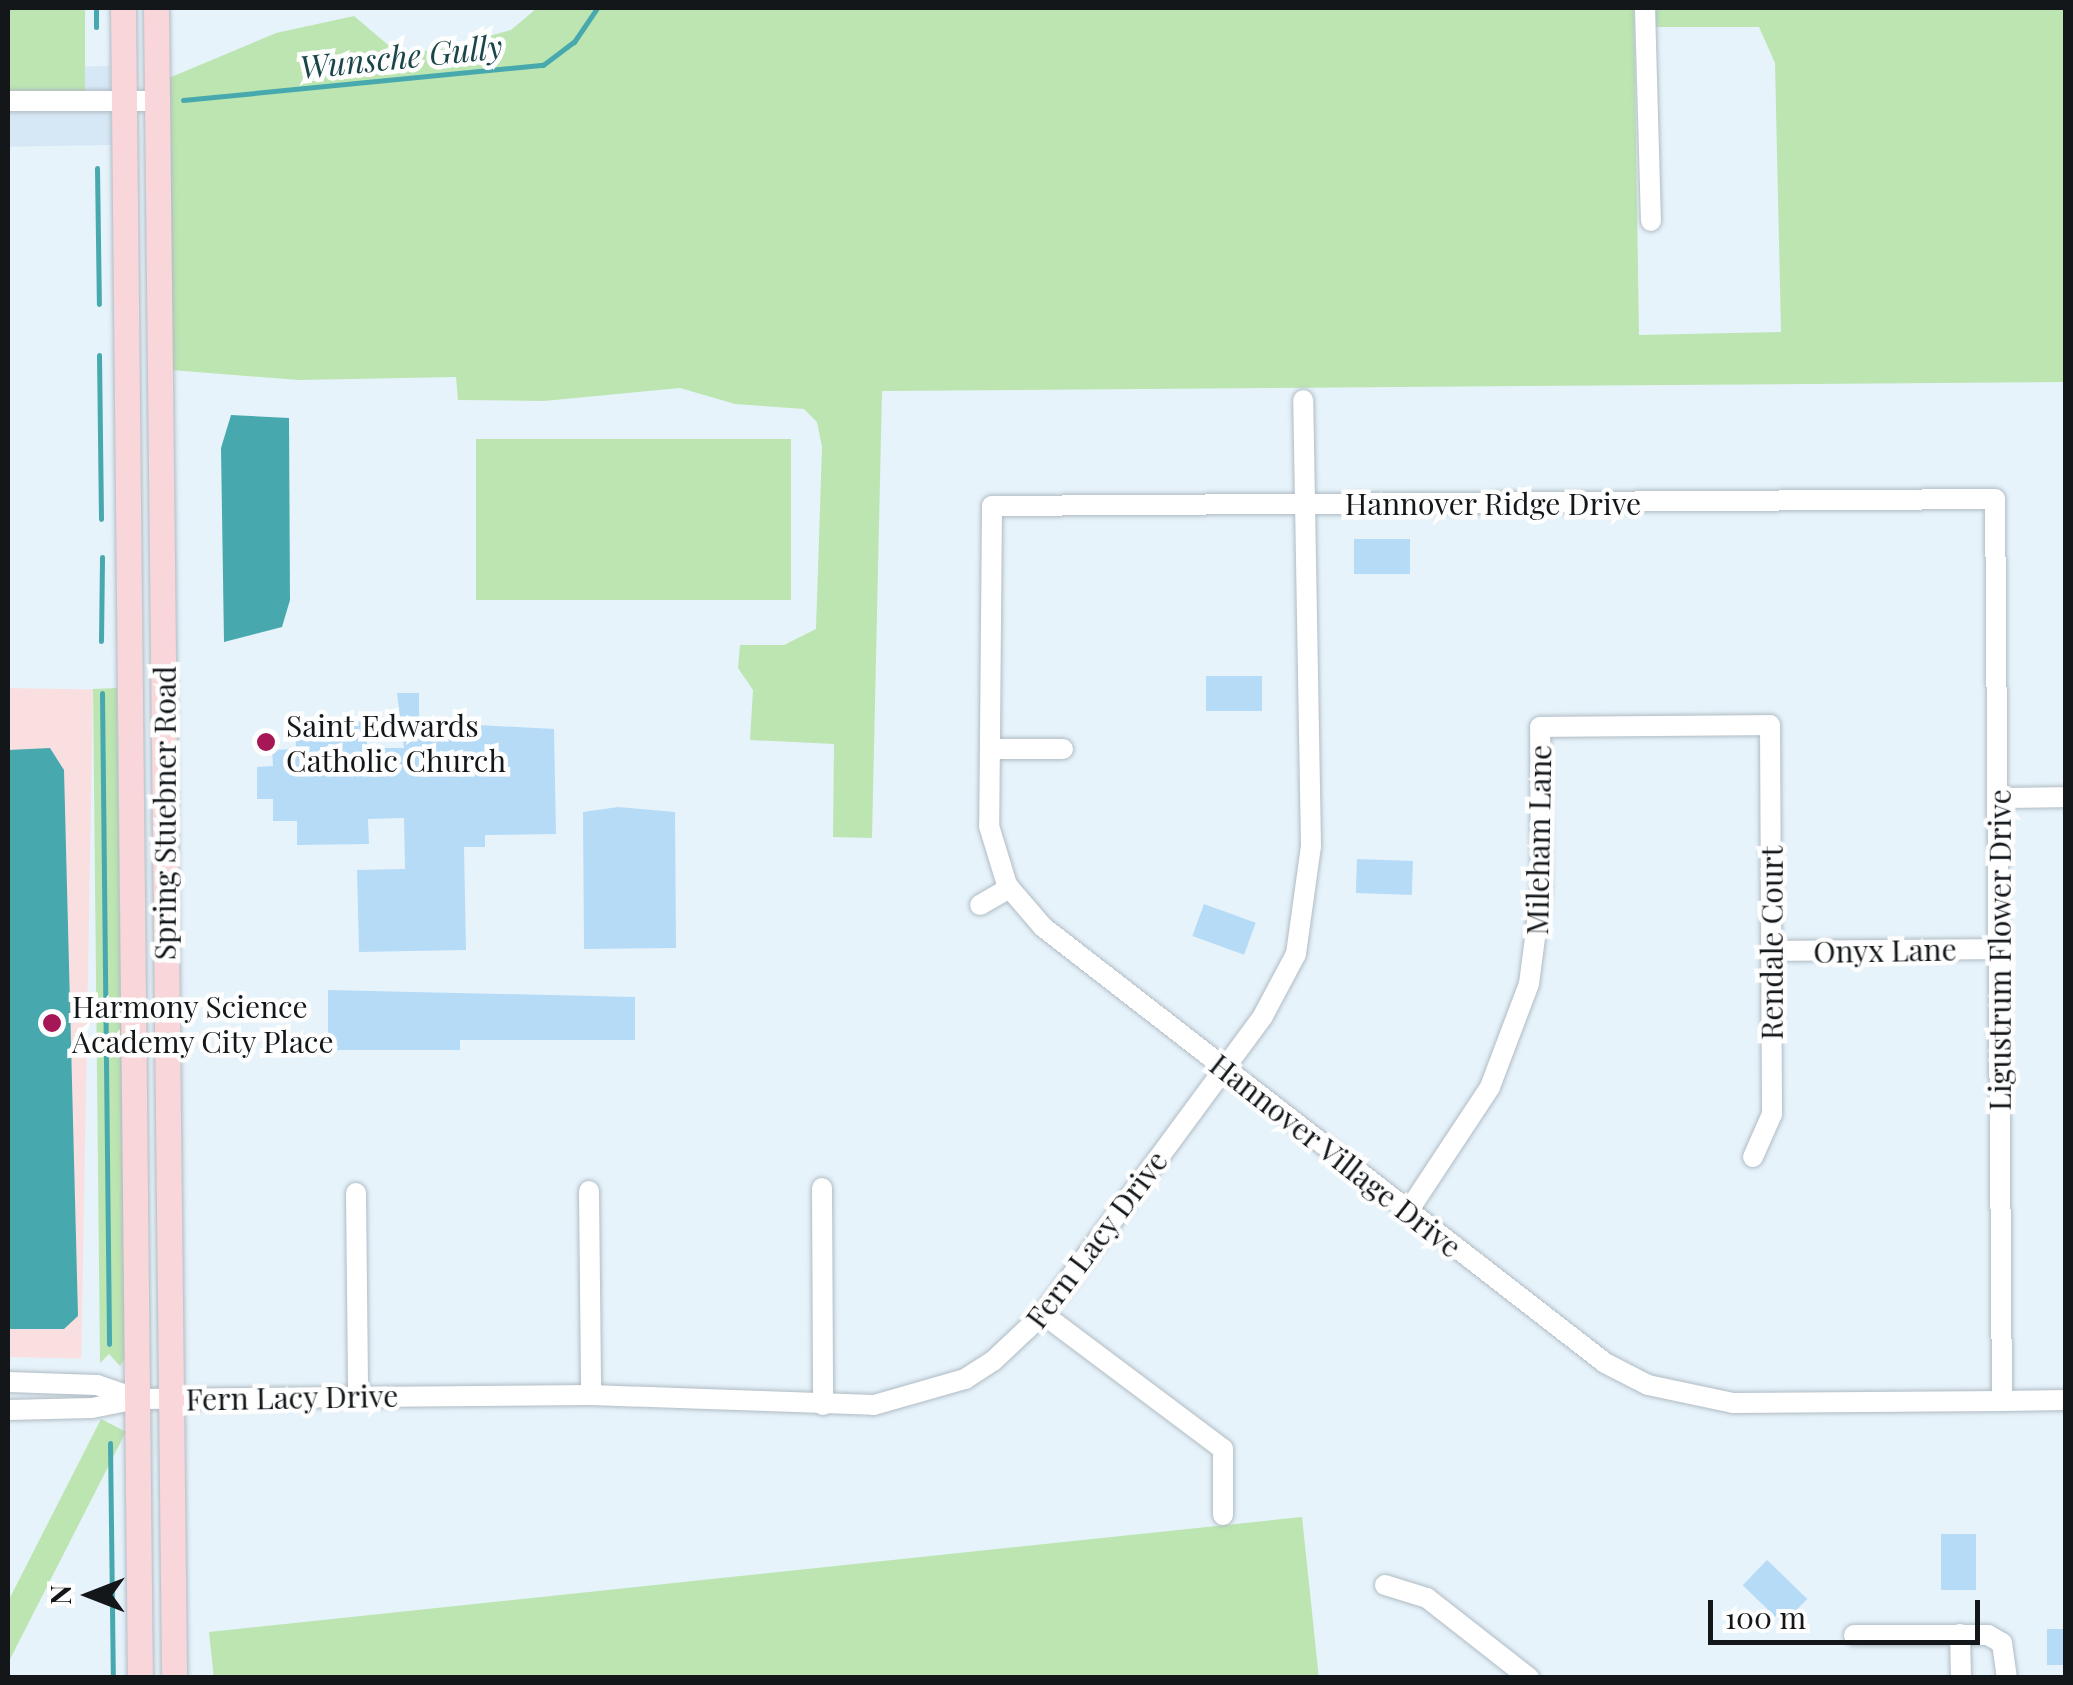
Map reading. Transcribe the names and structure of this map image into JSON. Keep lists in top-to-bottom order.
{
  "streets": {
    "main road": ["Spring Stuebner Road"],
    "street": [
      "Hannover Ridge Drive",
      "Mileham Lane",
      "Rendale Court",
      "Onyx Lane",
      "Ligustrum Flower Drive",
      "Hannover Village Drive",
      "Fern Lacy Drive"
    ]
  },
  "crossings": [
    ["Hannover Ridge Drive", "Ligustrum Flower Drive"],
    ["Hannover Ridge Drive", "Hannover Village Drive"],
    ["Hannover Ridge Drive", "Fern Lacy Drive"],
    ["Spring Stuebner Road", "Fern Lacy Drive"],
    ["Mileham Lane", "Rendale Court"],
    ["Mileham Lane", "Hannover Village Drive"],
    ["Rendale Court", "Onyx Lane"],
    ["Onyx Lane", "Ligustrum Flower Drive"],
    ["Ligustrum Flower Drive", "Hannover Village Drive"],
    ["Hannover Village Drive", "Fern Lacy Drive"]
  ],
  "water": ["Wunsche Gully"],
  "places": ["Saint Edwards Catholic Church", "Harmony Science Academy City Place"],
  "scale_bar": "100 m",
  "north": "left"
}
